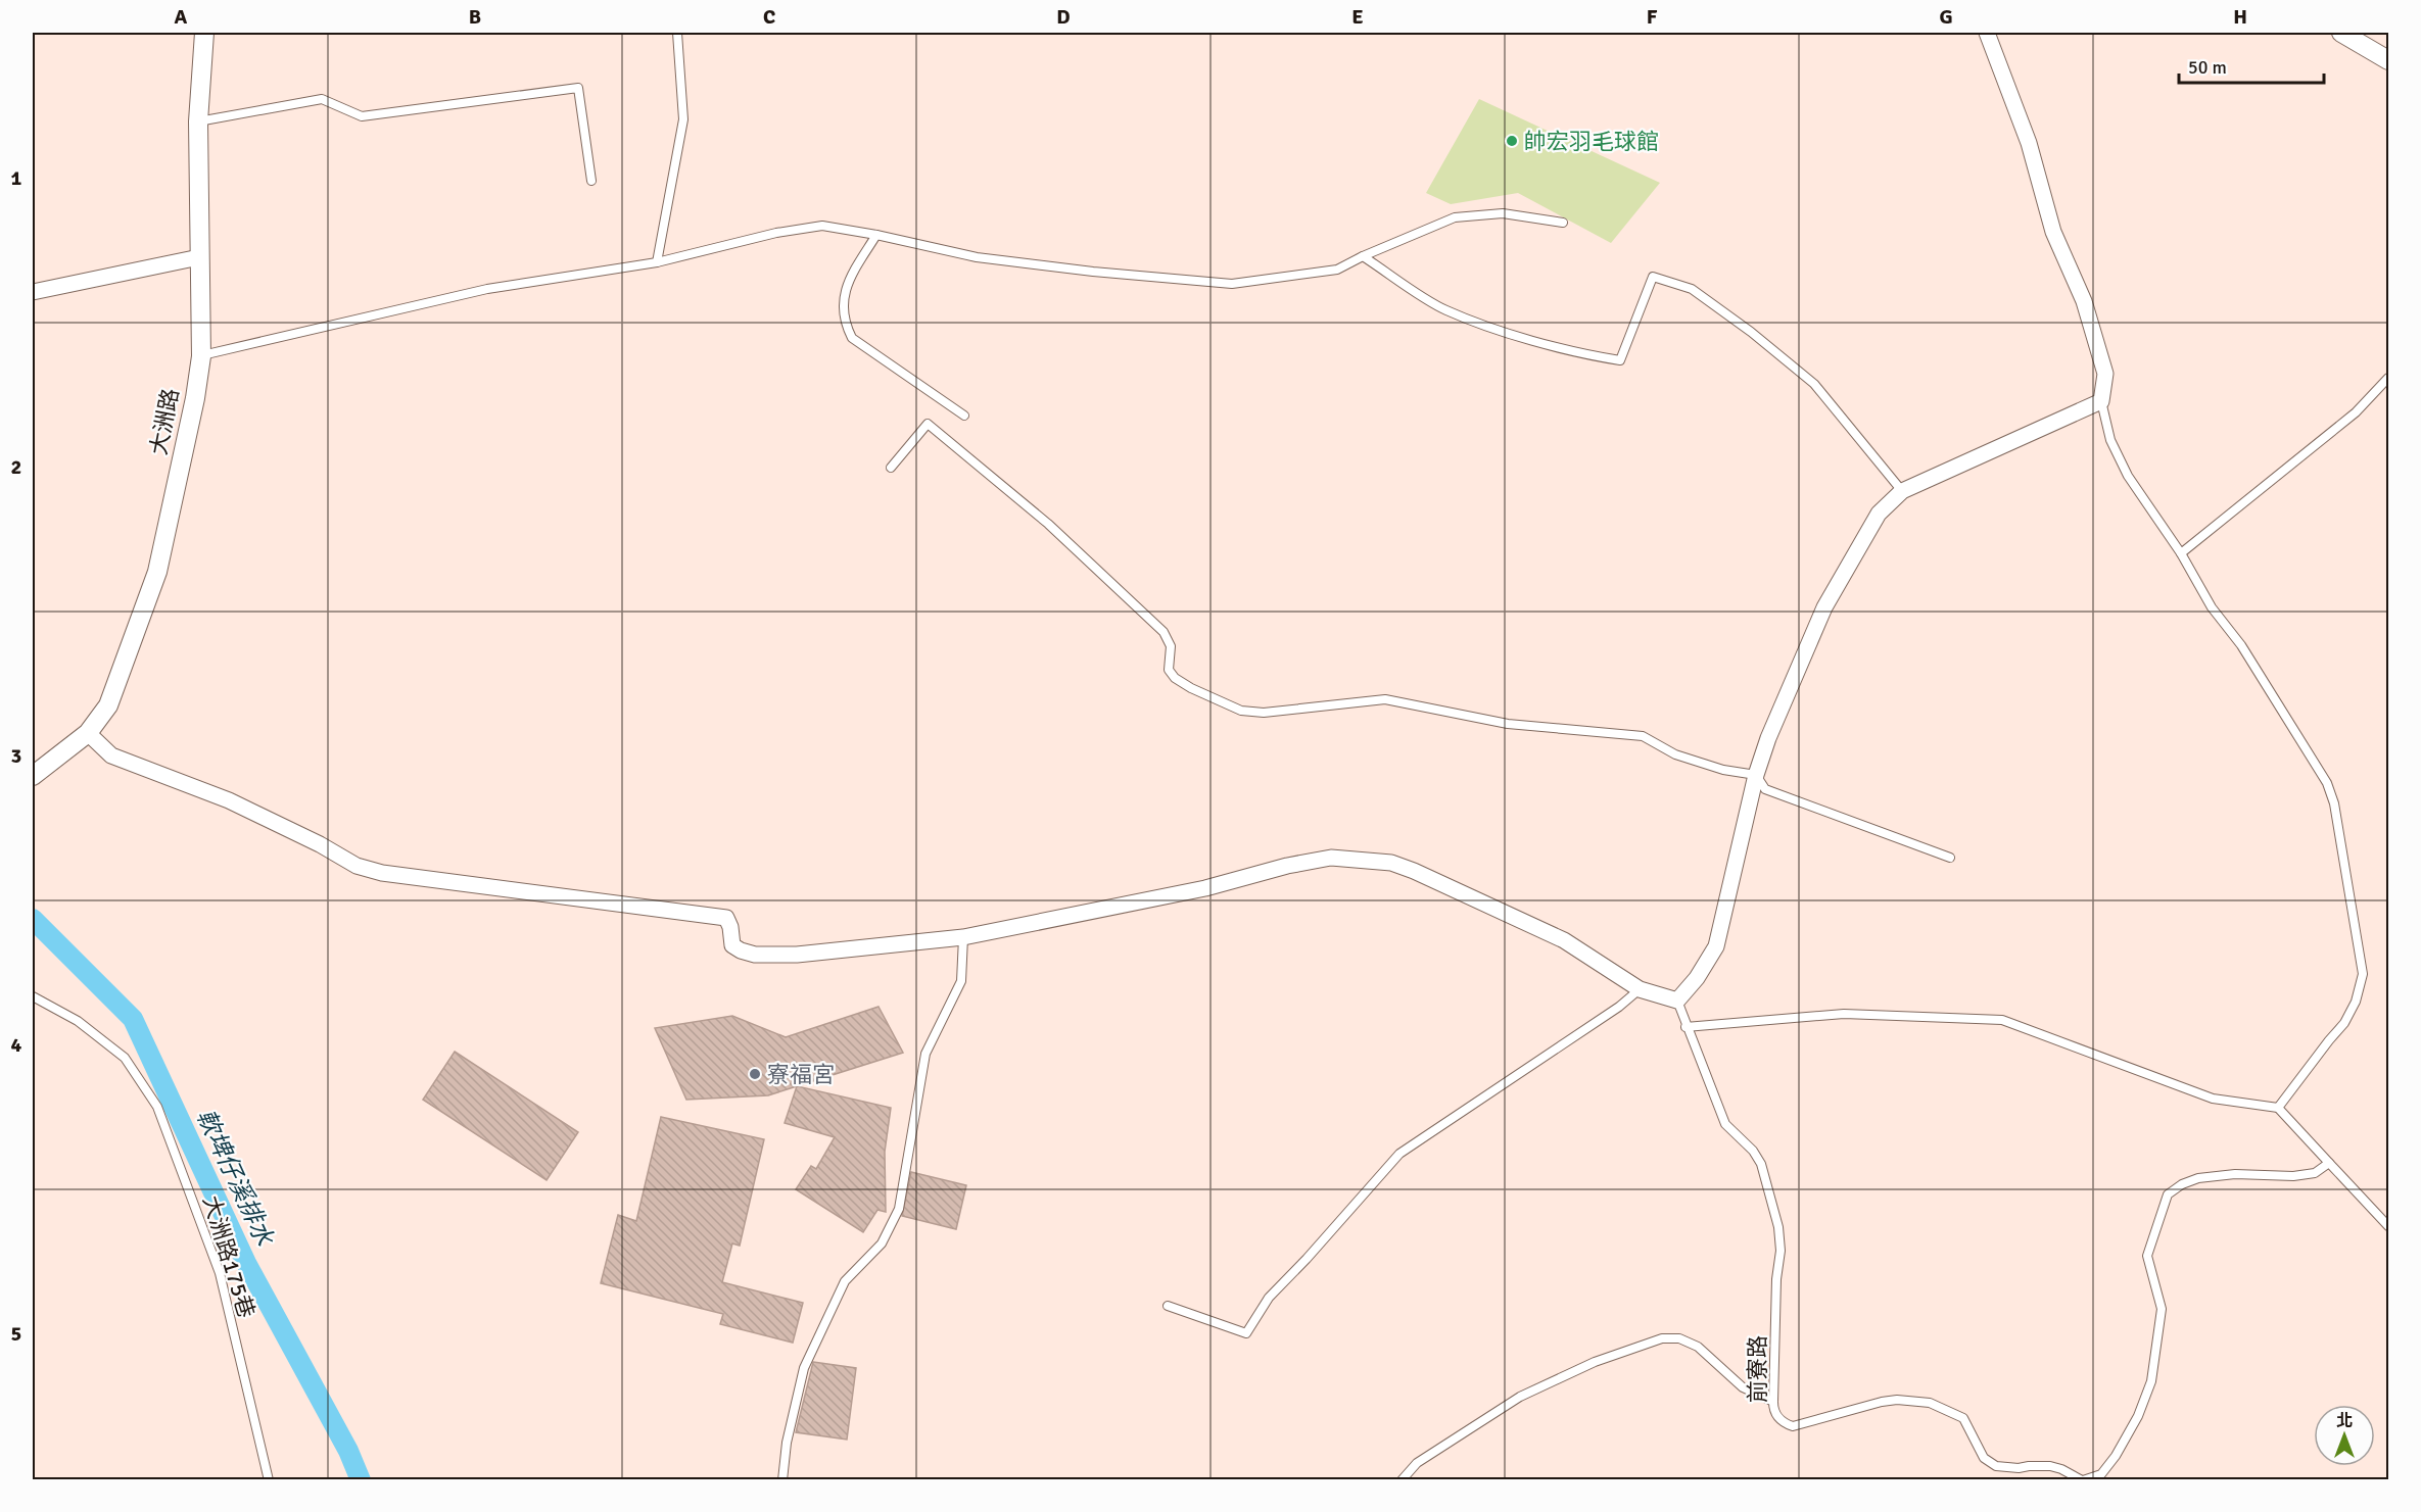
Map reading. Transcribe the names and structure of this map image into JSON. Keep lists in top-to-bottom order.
{
  "streets": {
    "street": ["大洲路"],
    "lane": ["大洲路175巷", "前寮路"]
  },
  "water": ["軟埤仔溪排水"],
  "places": ["帥宏羽毛球館", "寮福宮"],
  "scale_bar": "50 m",
  "north": "top",
  "grid": {
    "columns": [
      "A",
      "B",
      "C",
      "D",
      "E",
      "F",
      "G",
      "H"
    ],
    "rows": [
      "1",
      "2",
      "3",
      "4",
      "5"
    ]
  }
}
